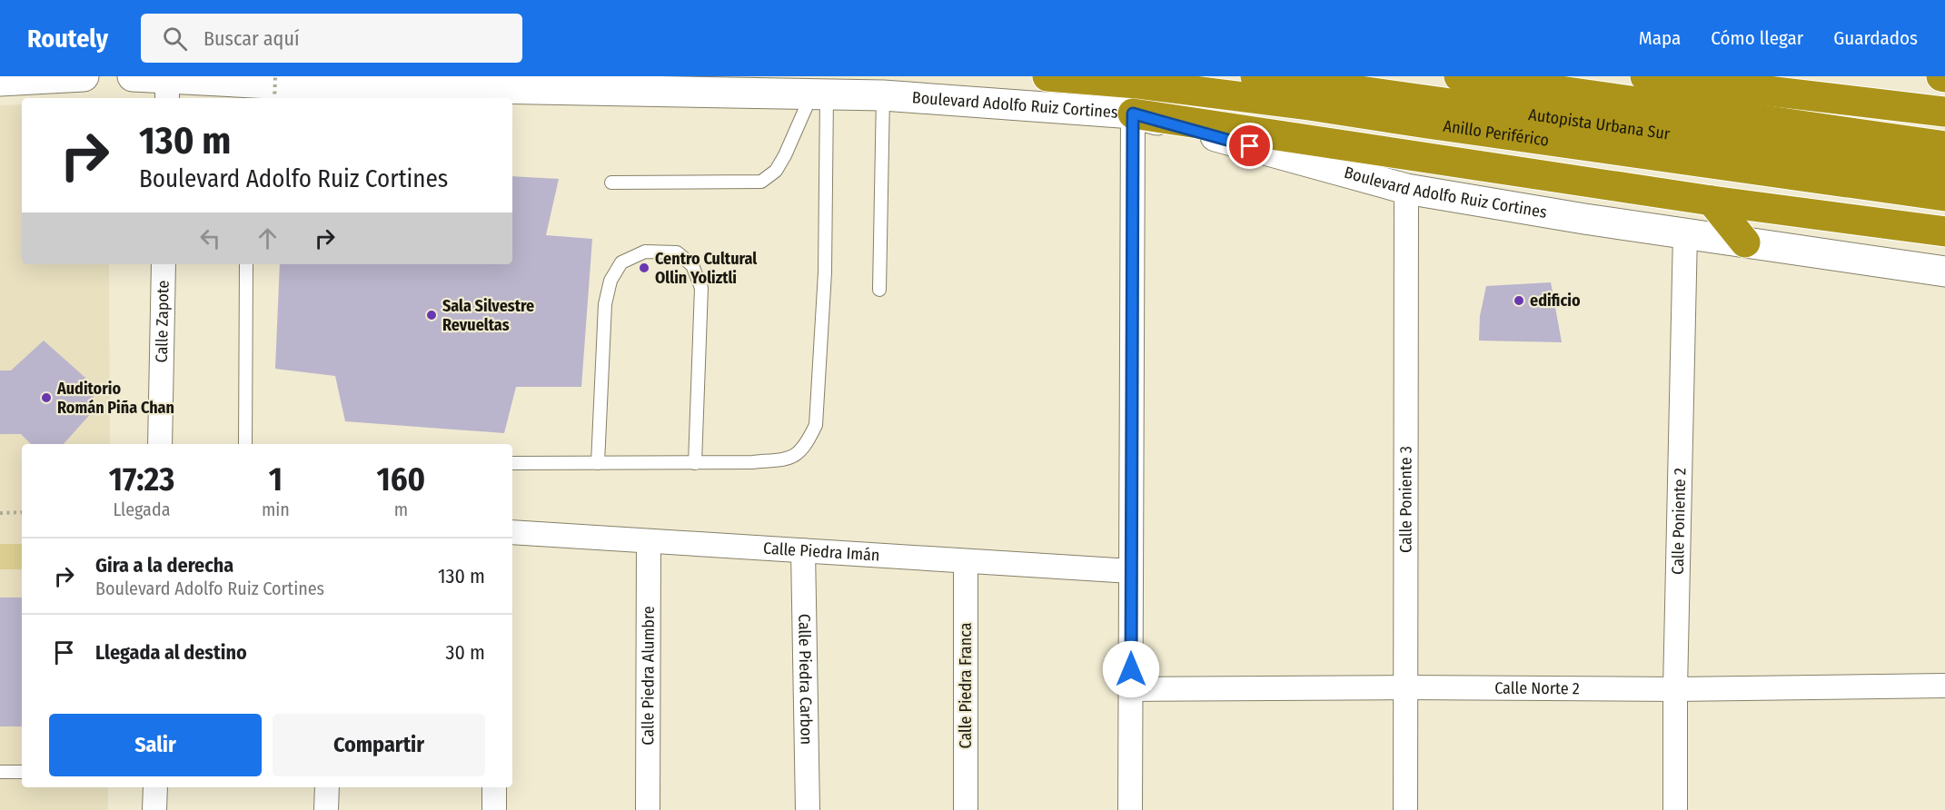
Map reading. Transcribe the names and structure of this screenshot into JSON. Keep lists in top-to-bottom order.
{
  "streets": {
    "highway": ["Autopista Urbana Sur", "Anillo Periférico"],
    "main road": ["Boulevard Adolfo Ruiz Cortines"],
    "street": [
      "Calle Zapote",
      "Calle Poniente 3",
      "Calle Poniente 2",
      "Calle Piedra Imán",
      "Calle Piedra Alumbre",
      "Calle Piedra Carbon",
      "Calle Piedra Franca",
      "Calle Norte 2"
    ]
  },
  "crossings": [
    ["Boulevard Adolfo Ruiz Cortines", "Calle Poniente 3"],
    ["Boulevard Adolfo Ruiz Cortines", "Calle Poniente 2"],
    ["Calle Poniente 3", "Calle Norte 2"],
    ["Calle Poniente 2", "Calle Norte 2"],
    ["Calle Piedra Imán", "Calle Piedra Alumbre"],
    ["Calle Piedra Imán", "Calle Piedra Carbon"],
    ["Calle Piedra Imán", "Calle Piedra Franca"]
  ],
  "places": [
    "Centro Cultural Ollin Yoliztli",
    "edificio",
    "Sala Silvestre Revueltas",
    "Auditorio Román Piña Chan"
  ],
  "page": {
    "header": "Routely",
    "search": "Buscar aquí",
    "nav": ["Mapa", "Cómo llegar", "Guardados"],
    "turn": ["130 m", "Boulevard Adolfo Ruiz Cortines"],
    "eta": [
      "17:23",
      "Llegada",
      "1",
      "min",
      "160",
      "m"
    ],
    "list": [
      {
        "name": "Gira a la derecha",
        "note": "Boulevard Adolfo Ruiz Cortines",
        "value": "130 m"
      },
      {
        "name": "Llegada al destino",
        "value": "30 m"
      }
    ],
    "buttons": ["Salir", "Compartir"]
  }
}
